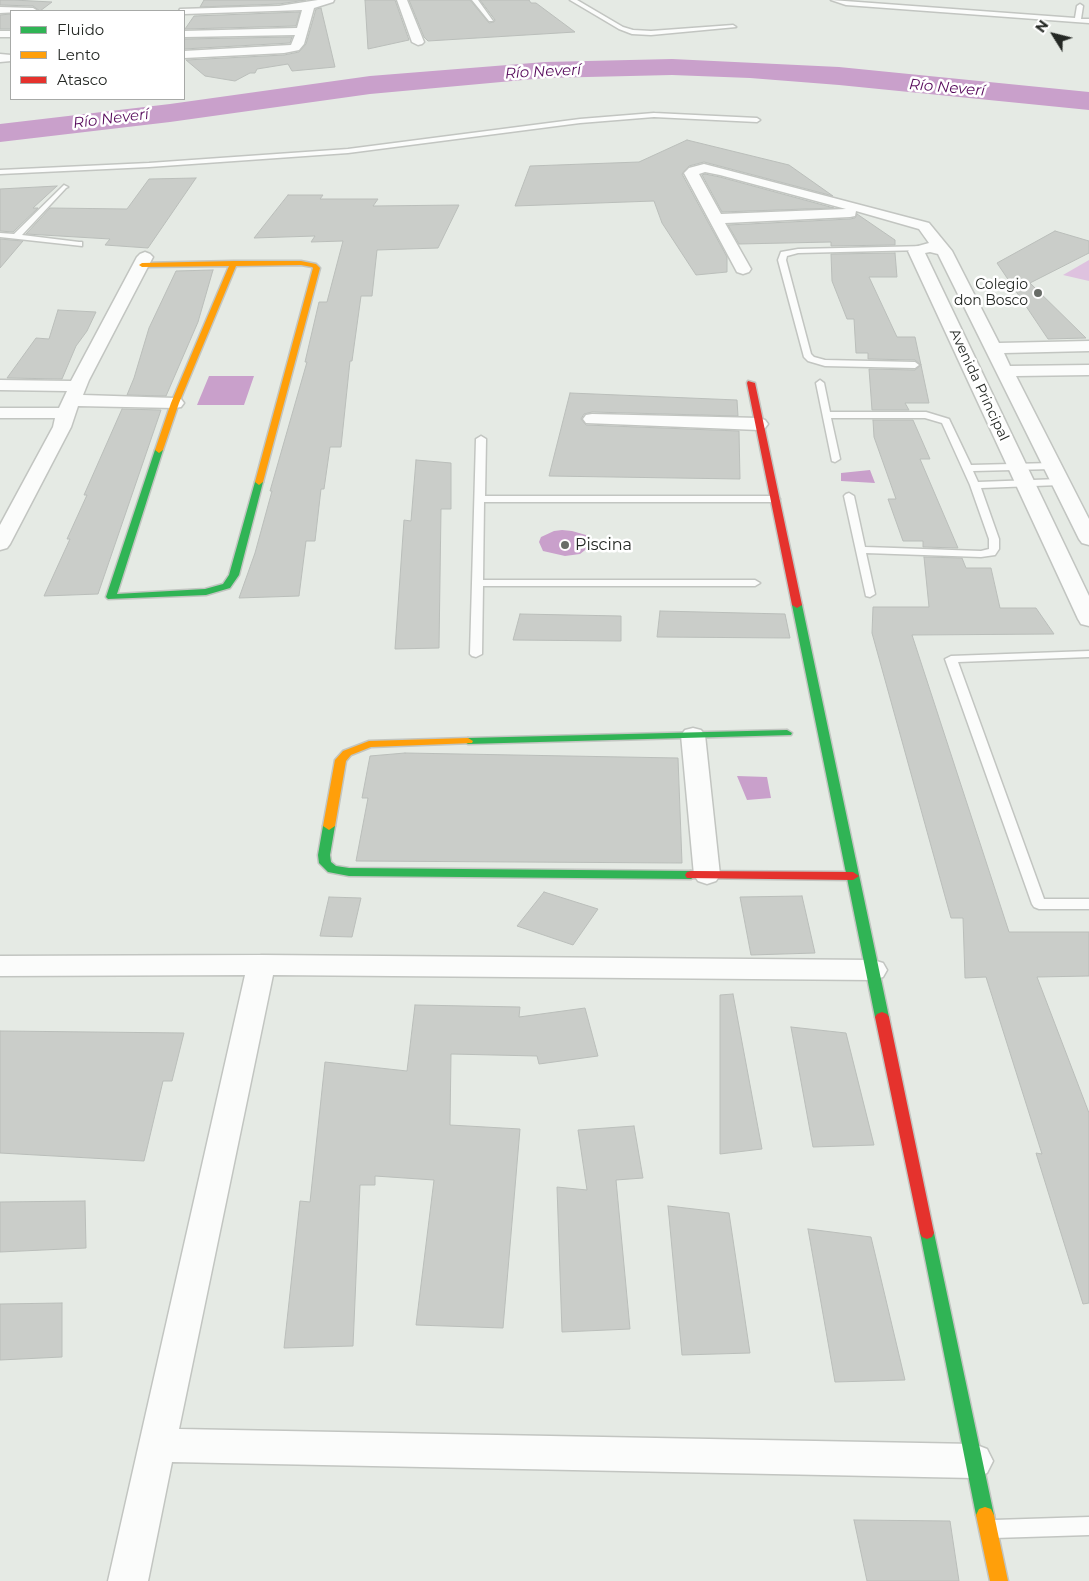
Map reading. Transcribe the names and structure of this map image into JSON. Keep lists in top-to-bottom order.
{
  "streets": {
    "street": ["Avenida Principal"]
  },
  "water": ["Río Neverí"],
  "places": ["Colegio don Bosco", "Piscina"],
  "legend": ["Fluido", "Lento", "Atasco"],
  "north": "top left"
}
